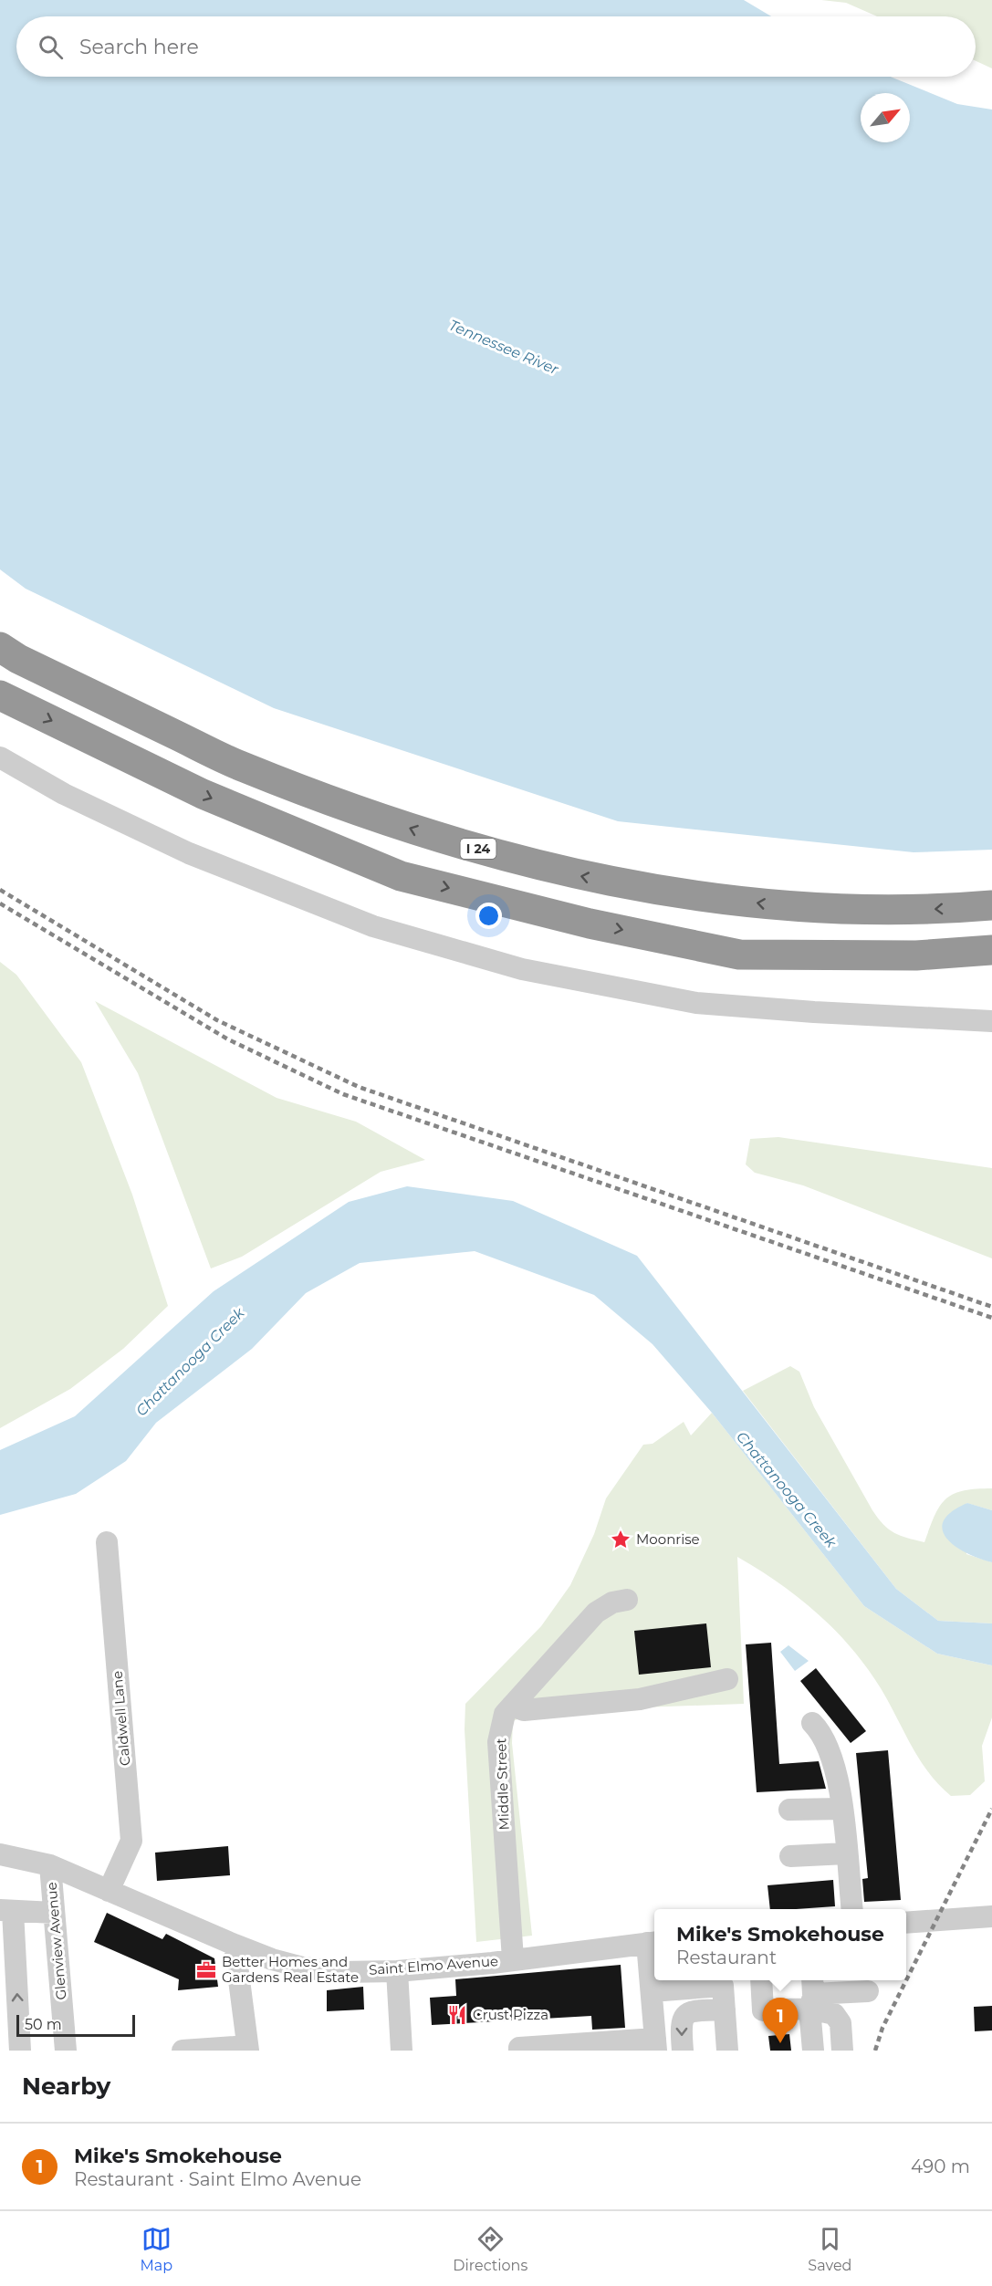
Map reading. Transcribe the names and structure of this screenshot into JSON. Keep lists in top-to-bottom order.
{
  "streets": {
    "highway": ["I 24"],
    "street": [
      "Caldwell Lane",
      "Middle Street",
      "Glenview Avenue",
      "Saint Elmo Avenue"
    ]
  },
  "crossings": [
    ["Caldwell Lane", "Saint Elmo Avenue"],
    ["Middle Street", "Saint Elmo Avenue"],
    ["Glenview Avenue", "Saint Elmo Avenue"]
  ],
  "water": ["Tennessee River", "Chattanooga Creek"],
  "places": {
    "place": ["Moonrise"],
    "office": ["Better Homes and Gardens Real Estate"],
    "restaurant": ["Crust Pizza"]
  },
  "scale_bar": "50 m",
  "north": "top right",
  "page": {
    "search": "Search here",
    "popup": ["Mike's Smokehouse", "Restaurant"],
    "pins": "1",
    "scale": "50 m",
    "heading": "Nearby",
    "list": [
      {
        "mark": "1",
        "name": "Mike's Smokehouse",
        "note": "Restaurant · Saint Elmo Avenue",
        "value": "490 m"
      }
    ],
    "nav": ["Map", "Directions", "Saved"]
  }
}
